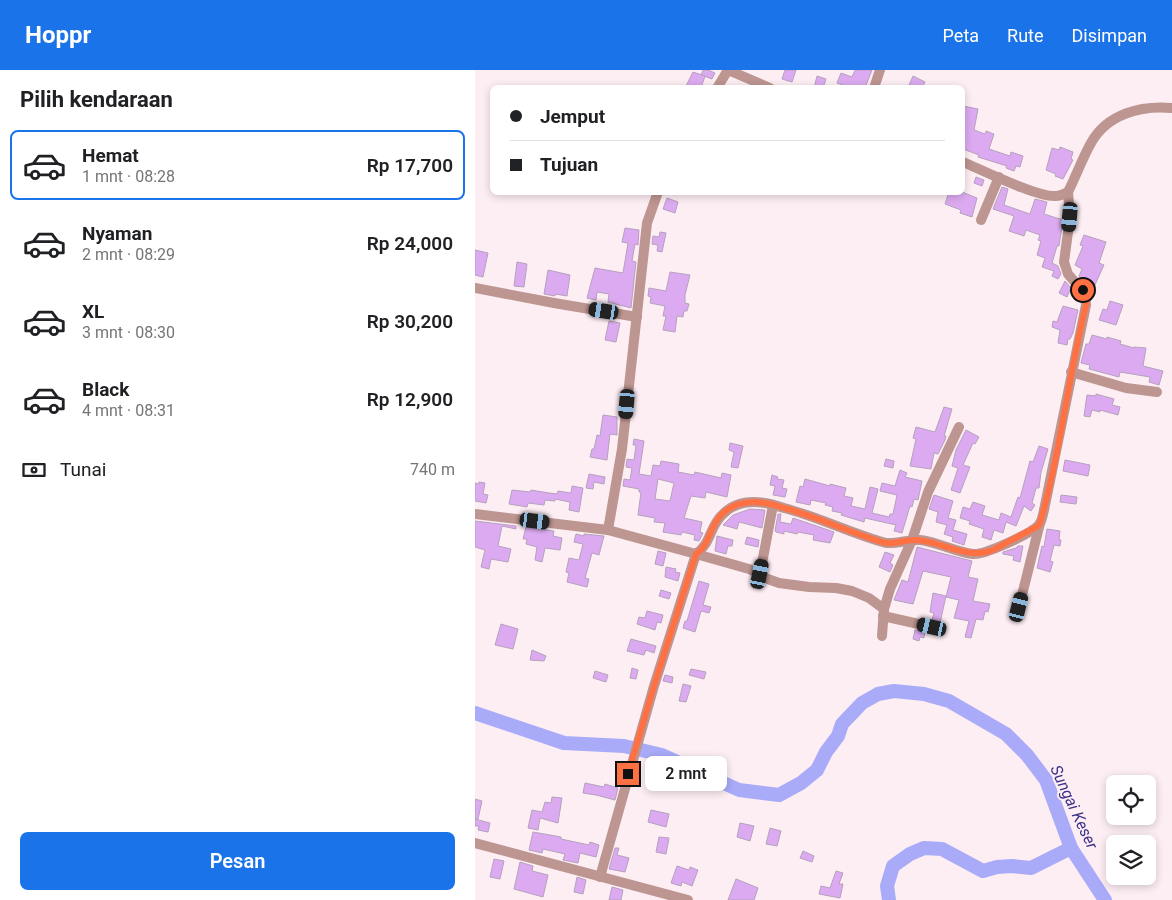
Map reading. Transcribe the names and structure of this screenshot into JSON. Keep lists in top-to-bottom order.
{
  "water": ["Sungai Keser"],
  "page": {
    "header": "Hoppr",
    "nav": ["Peta", "Rute", "Disimpan"],
    "heading": "Pilih kendaraan",
    "banner": ["Jemput", "Tujuan"],
    "list": [
      {
        "name": "Hemat",
        "note": "1 mnt · 08:28",
        "value": "Rp 17,700"
      },
      {
        "name": "Nyaman",
        "note": "2 mnt · 08:29",
        "value": "Rp 24,000"
      },
      {
        "name": "XL",
        "note": "3 mnt · 08:30",
        "value": "Rp 30,200"
      },
      {
        "name": "Black",
        "note": "4 mnt · 08:31",
        "value": "Rp 12,900"
      }
    ],
    "pay": ["Tunai", "740 m"],
    "bubble": "2 mnt",
    "buttons": "Pesan"
  }
}
